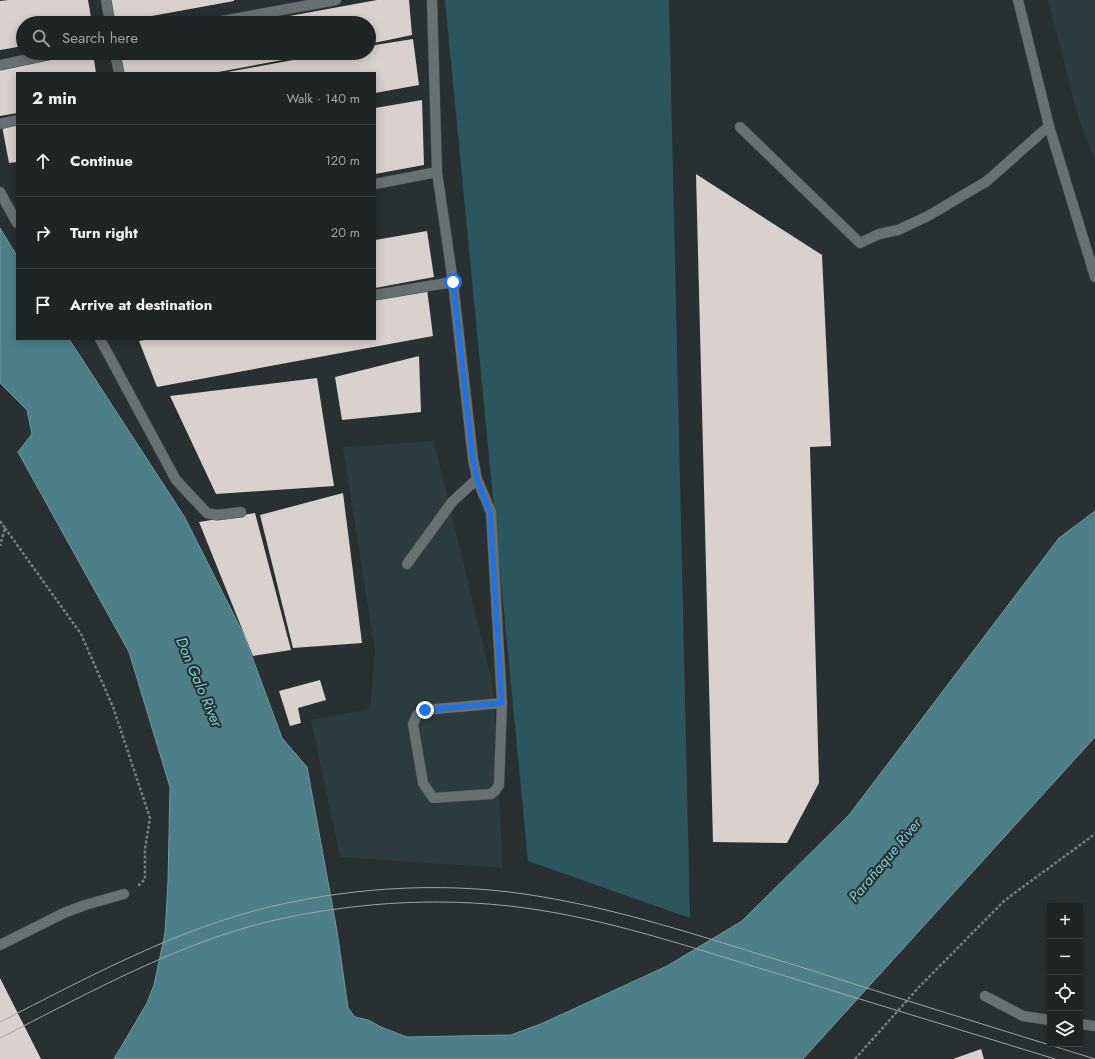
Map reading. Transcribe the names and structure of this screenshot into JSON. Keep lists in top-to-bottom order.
{
  "water": ["Don Galo River", "Parañaque River"],
  "page": {
    "search": "Search here",
    "heading": ["2 min", "Walk · 140 m"],
    "list": [
      ["Continue", "120 m"],
      ["Turn right", "20 m"],
      "Arrive at destination"
    ],
    "map_buttons": ["+", "−"]
  }
}
